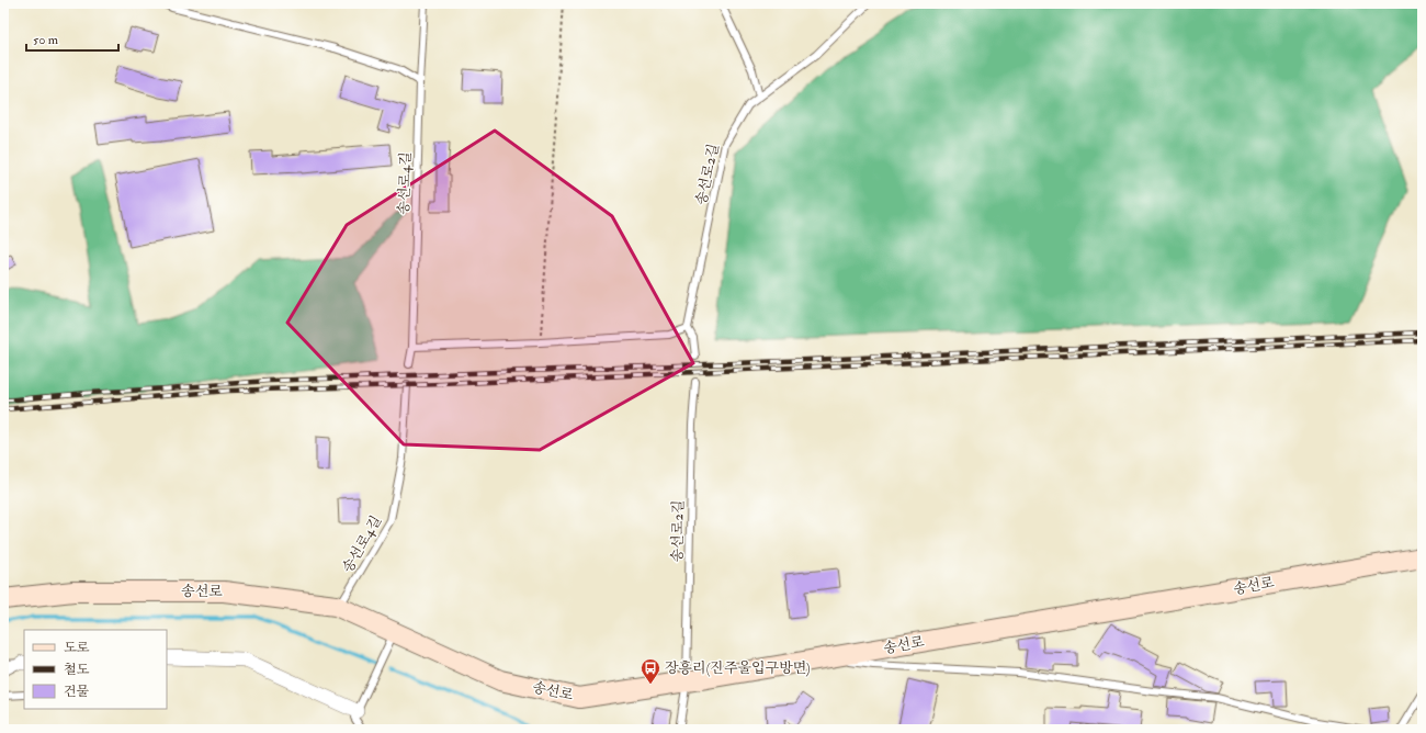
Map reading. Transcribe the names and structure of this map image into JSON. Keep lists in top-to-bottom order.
{
  "streets": {
    "street": ["송선로"],
    "lane": ["송선로2길", "송선로4길"]
  },
  "crossings": [
    ["송선로2길", "송선로"],
    ["송선로4길", "송선로"]
  ],
  "places": {
    "bus stop": ["장흥리(진주울입구방면)"]
  },
  "legend": ["도로", "철도", "건물"],
  "scale_bar": "50 m"
}
